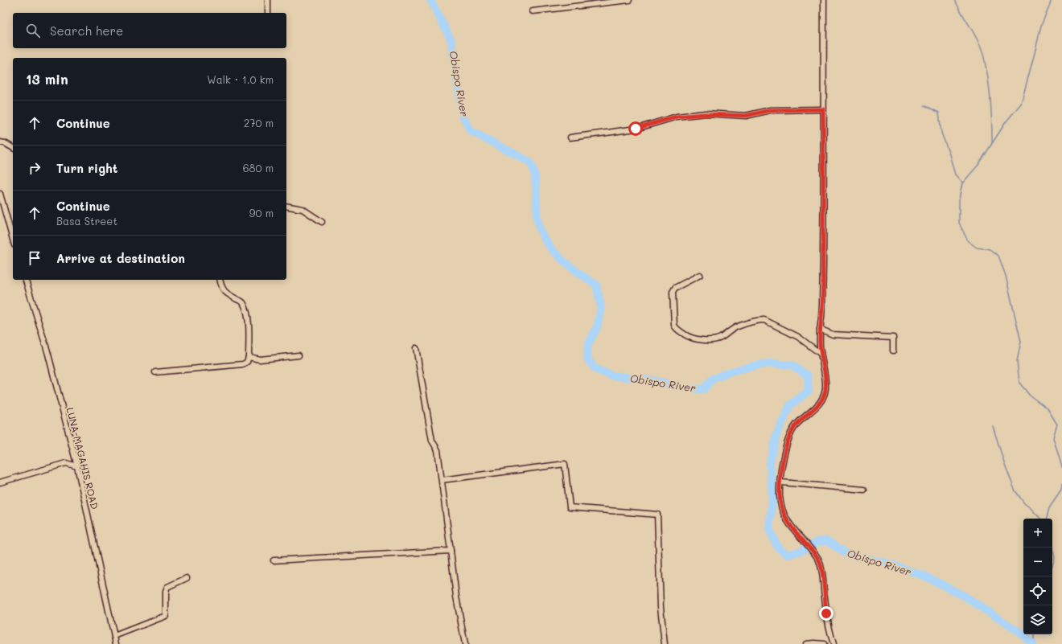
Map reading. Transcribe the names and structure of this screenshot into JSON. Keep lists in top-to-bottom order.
{
  "streets": {
    "street": ["LUNA-MAGAHIS ROAD"]
  },
  "water": ["Obispo River"],
  "page": {
    "search": "Search here",
    "heading": ["13 min", "Walk · 1.0 km"],
    "list": [
      ["Continue", "270 m"],
      ["Turn right", "680 m"],
      ["Continue", "Basa Street", "90 m"],
      "Arrive at destination"
    ],
    "map_buttons": ["+", "−"]
  }
}
